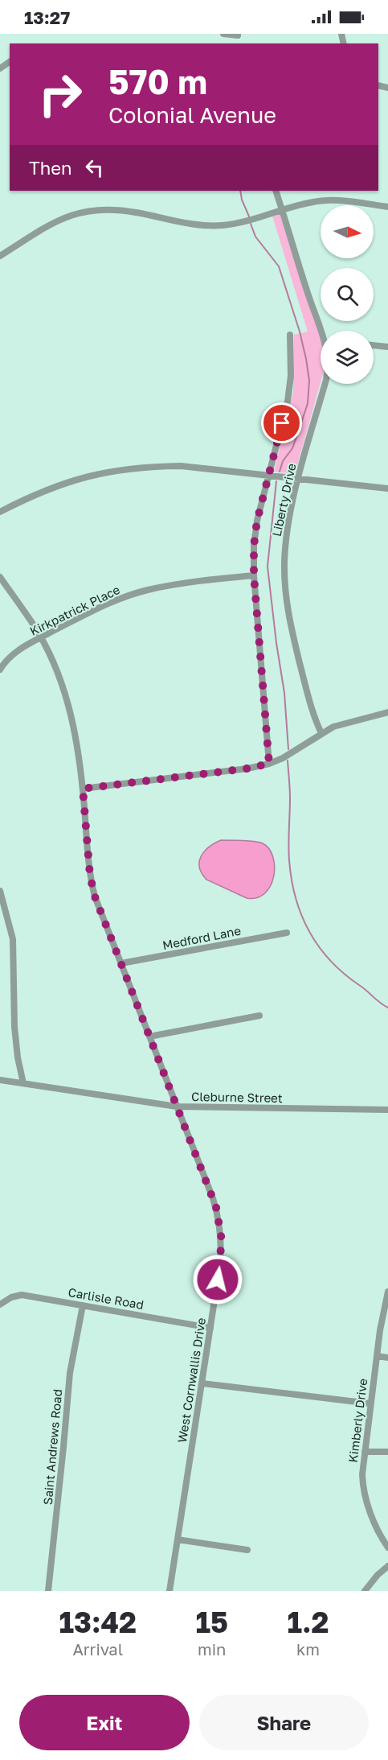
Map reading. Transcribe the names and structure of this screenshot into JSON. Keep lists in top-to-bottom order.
{
  "streets": {
    "street": [
      "Liberty Drive",
      "Kirkpatrick Place",
      "Medford Lane",
      "Cleburne Street",
      "Carlisle Road",
      "West Cornwallis Drive",
      "Kimberly Drive",
      "Saint Andrews Road"
    ]
  },
  "crossings": [
    ["Kirkpatrick Place", "West Cornwallis Drive"],
    ["Medford Lane", "West Cornwallis Drive"],
    ["Cleburne Street", "West Cornwallis Drive"],
    ["Carlisle Road", "West Cornwallis Drive"],
    ["Carlisle Road", "Saint Andrews Road"]
  ],
  "north": "right",
  "page": {
    "status": "13:27",
    "turn": ["570 m", "Colonial Avenue"],
    "then": "Then",
    "eta": [
      "13:42",
      "Arrival",
      "15",
      "min",
      "1.2",
      "km"
    ],
    "buttons": ["Exit", "Share"]
  }
}
